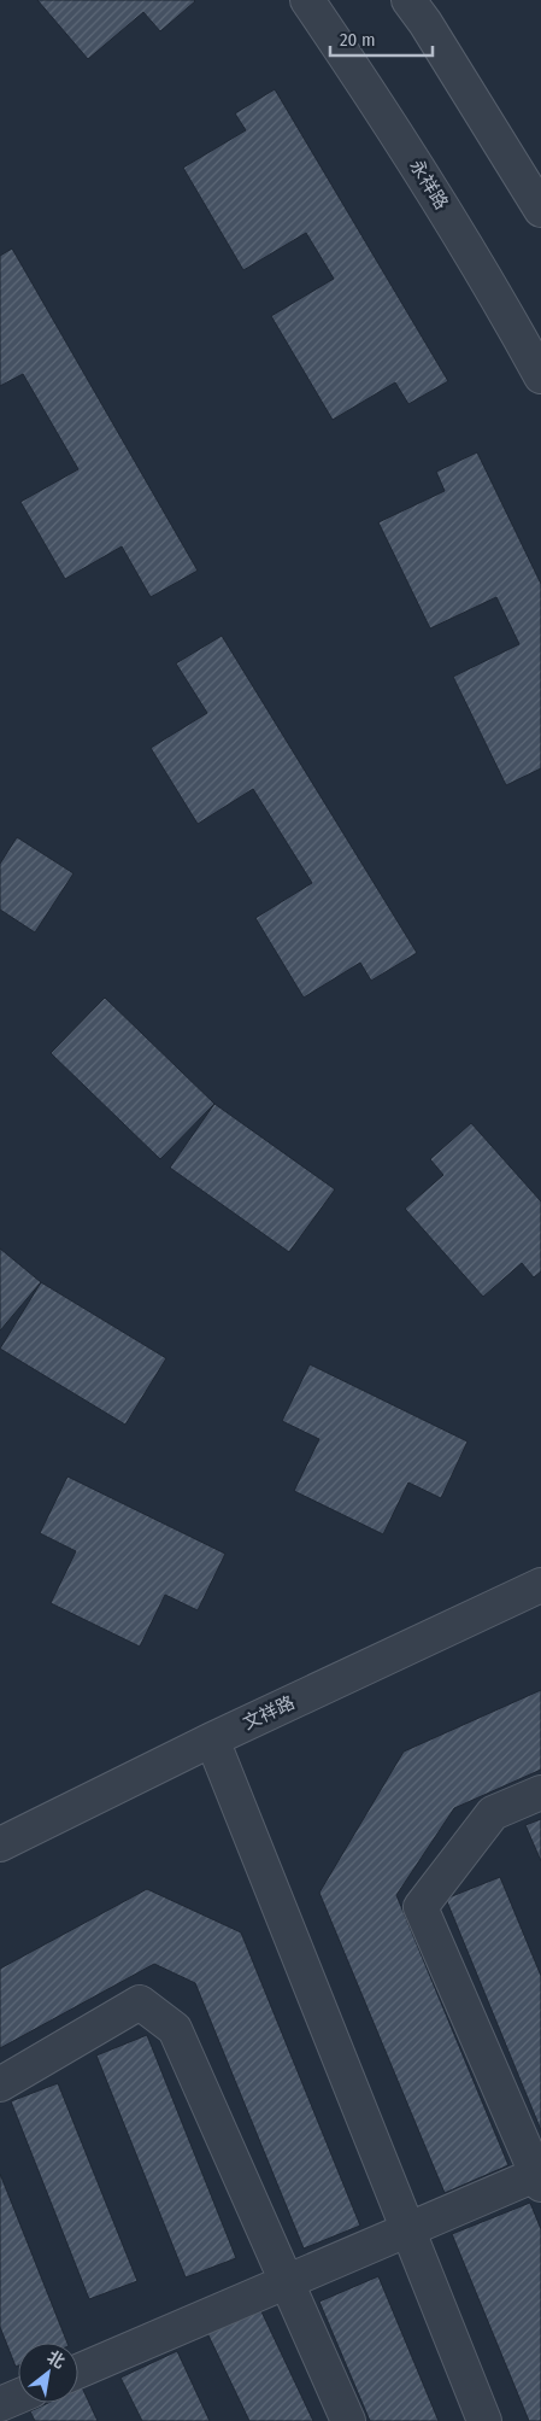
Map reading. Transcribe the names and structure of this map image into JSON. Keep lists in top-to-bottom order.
{
  "streets": {
    "street": ["永祥路", "文祥路"]
  },
  "scale_bar": "20 m",
  "north": "top right"
}
